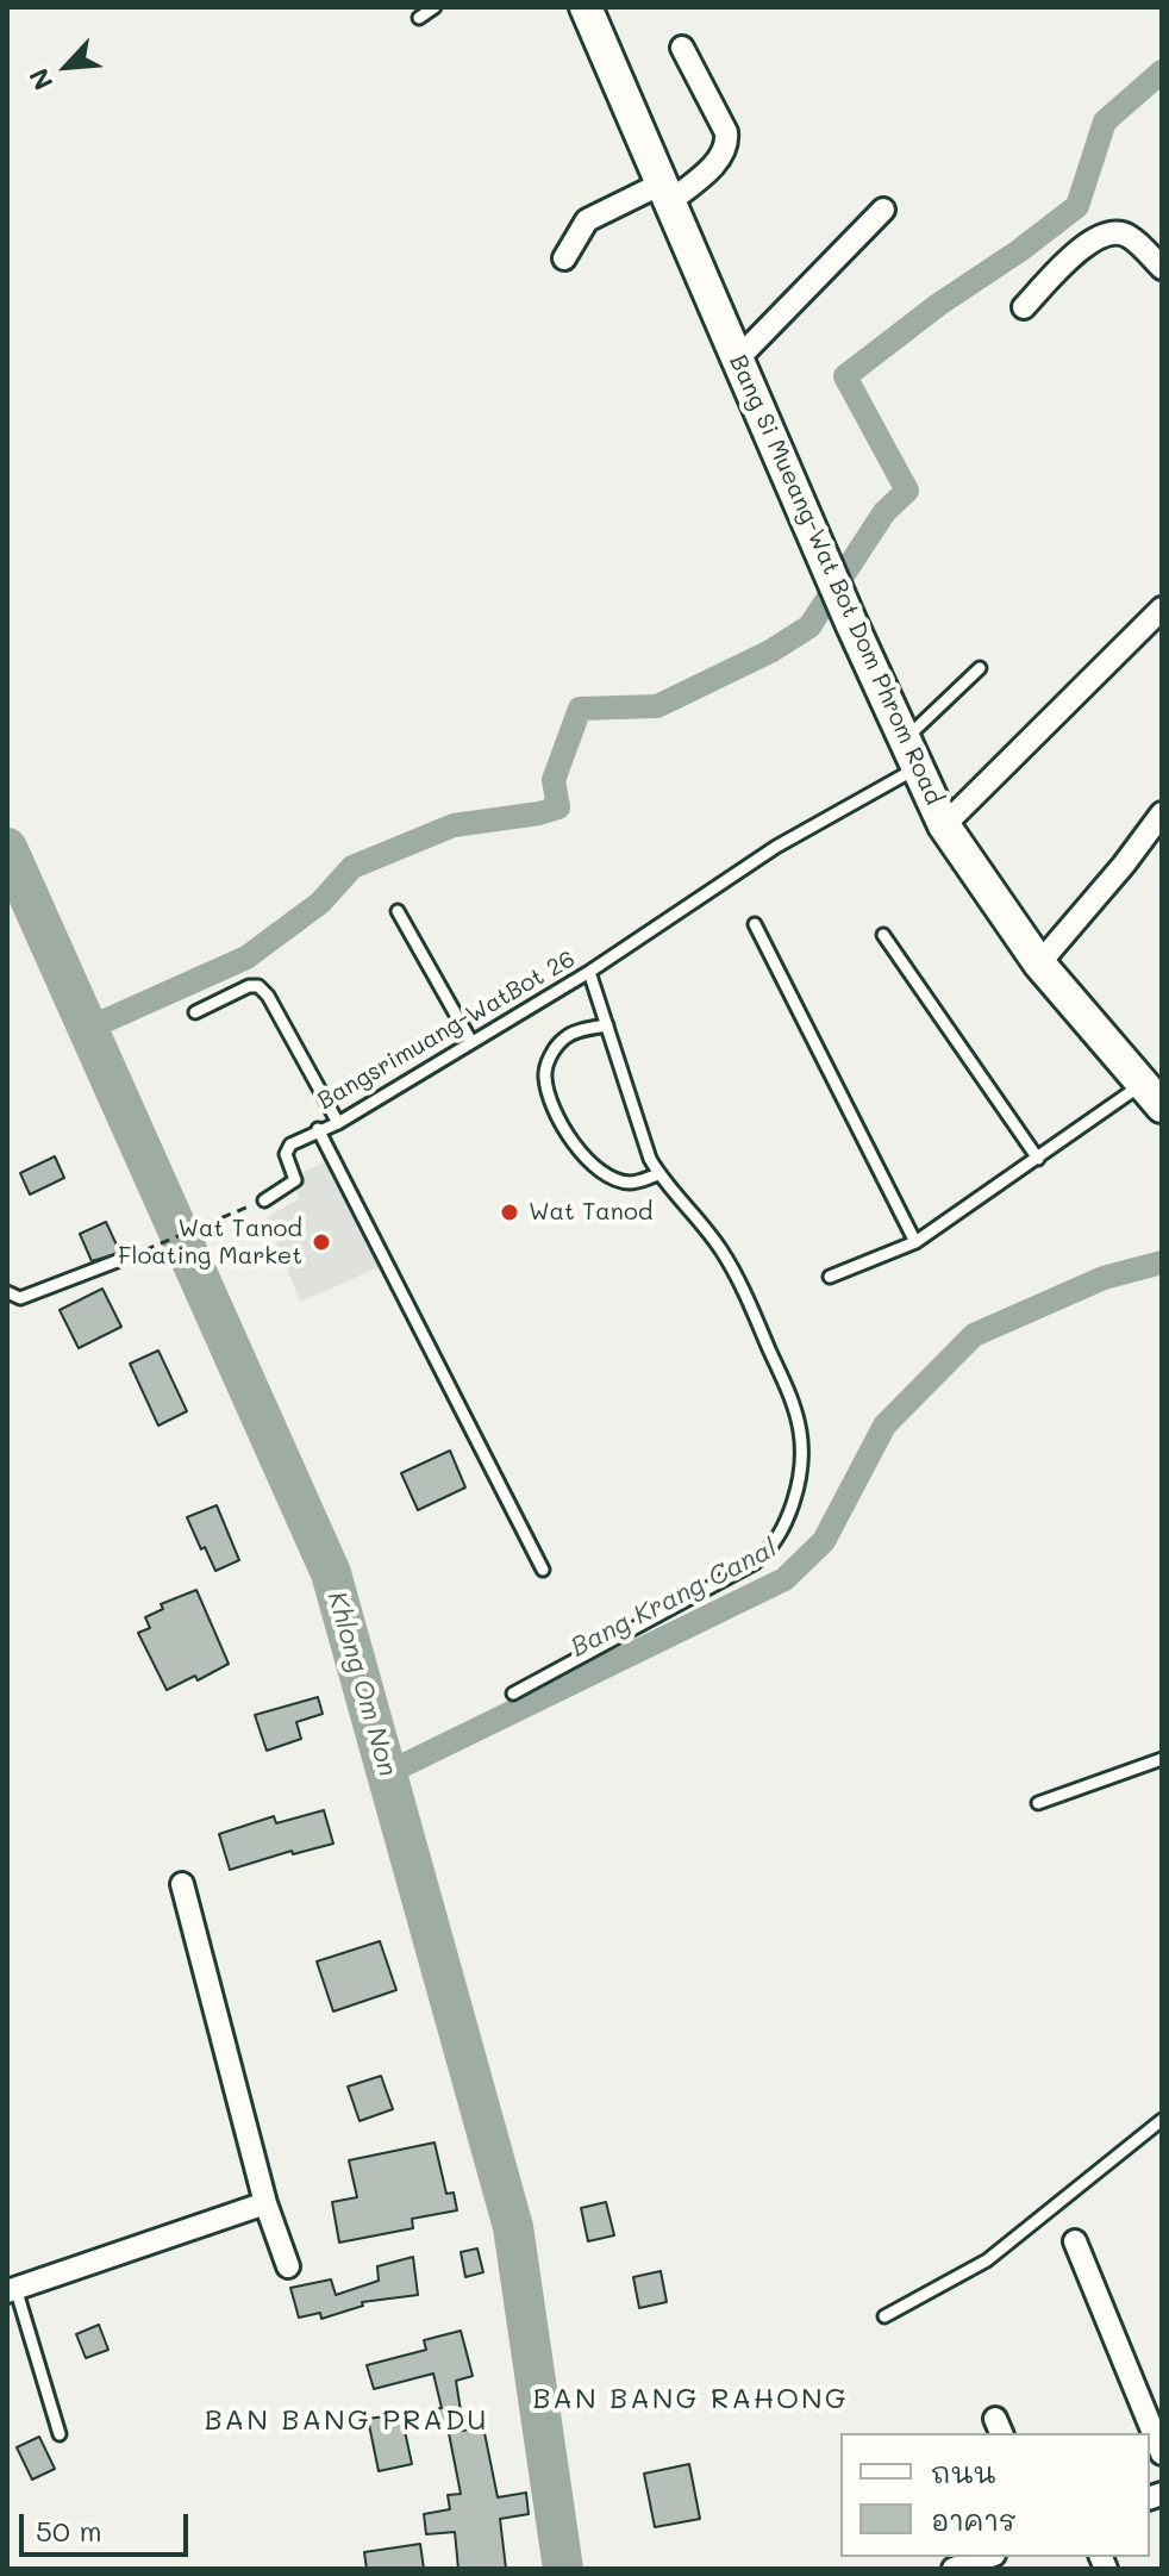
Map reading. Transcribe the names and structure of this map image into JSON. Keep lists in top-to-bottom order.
{
  "streets": {
    "street": ["Bang Si Mueang-Wat Bot Dom Phrom Road"],
    "lane": ["Bangsrimuang-WatBot 26"]
  },
  "crossings": [
    ["Bang Si Mueang-Wat Bot Dom Phrom Road", "Bangsrimuang-WatBot 26"]
  ],
  "districts": ["BAN BANG RAHONG", "BAN BANG PRADU"],
  "water": ["Bang Krang Canal", "Khlong Om Non"],
  "places": ["Wat Tanod", "Wat Tanod Floating Market"],
  "legend": ["ถนน", "อาคาร"],
  "scale_bar": "50 m",
  "north": "bottom left"
}
